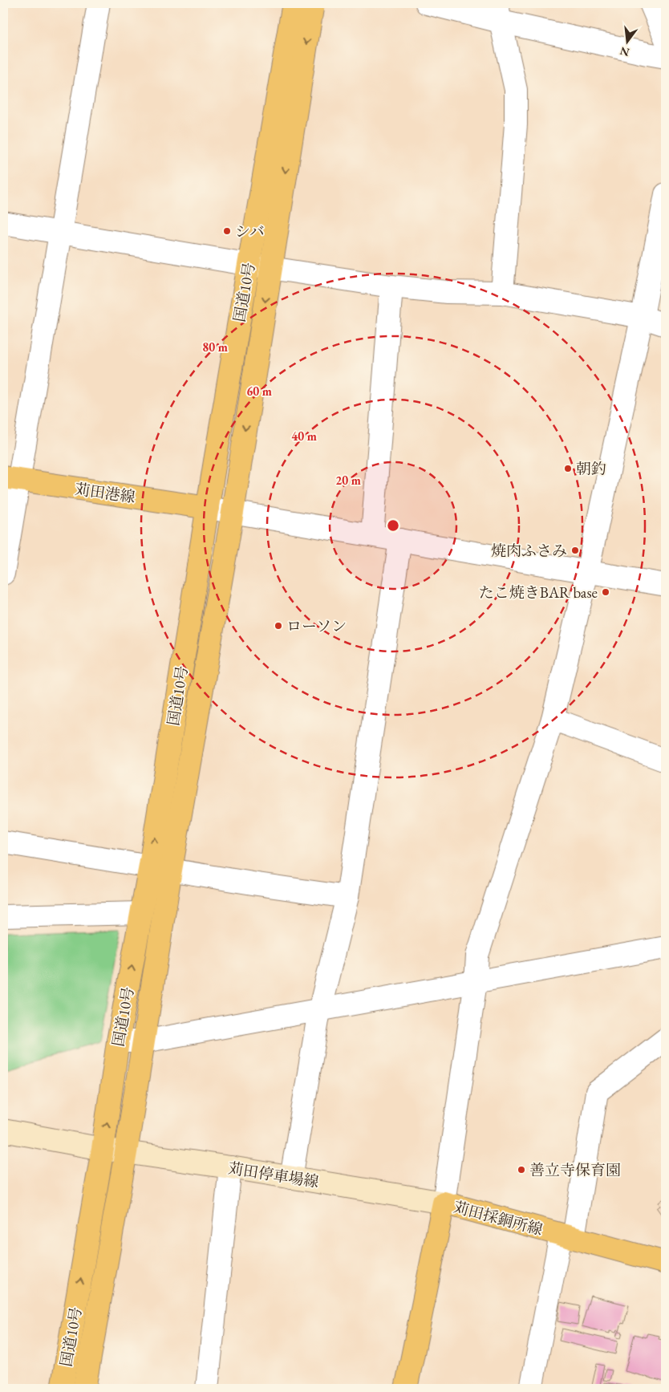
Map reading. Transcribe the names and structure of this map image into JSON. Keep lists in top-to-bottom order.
{
  "streets": {
    "main road": [
      "国道10号",
      "苅田港線",
      "苅田停車場線",
      "苅田採銅所線"
    ]
  },
  "crossings": [
    ["国道10号", "苅田港線"],
    ["国道10号", "苅田停車場線"],
    ["苅田停車場線", "苅田採銅所線"]
  ],
  "places": [
    "シバ",
    "朝釣",
    "焼肉ふさみ",
    "たこ焼きBAR base",
    "ローソン",
    "善立寺保育園"
  ],
  "north": "bottom",
  "rings": [
    "80 m",
    "60 m",
    "40 m",
    "20 m"
  ]
}
